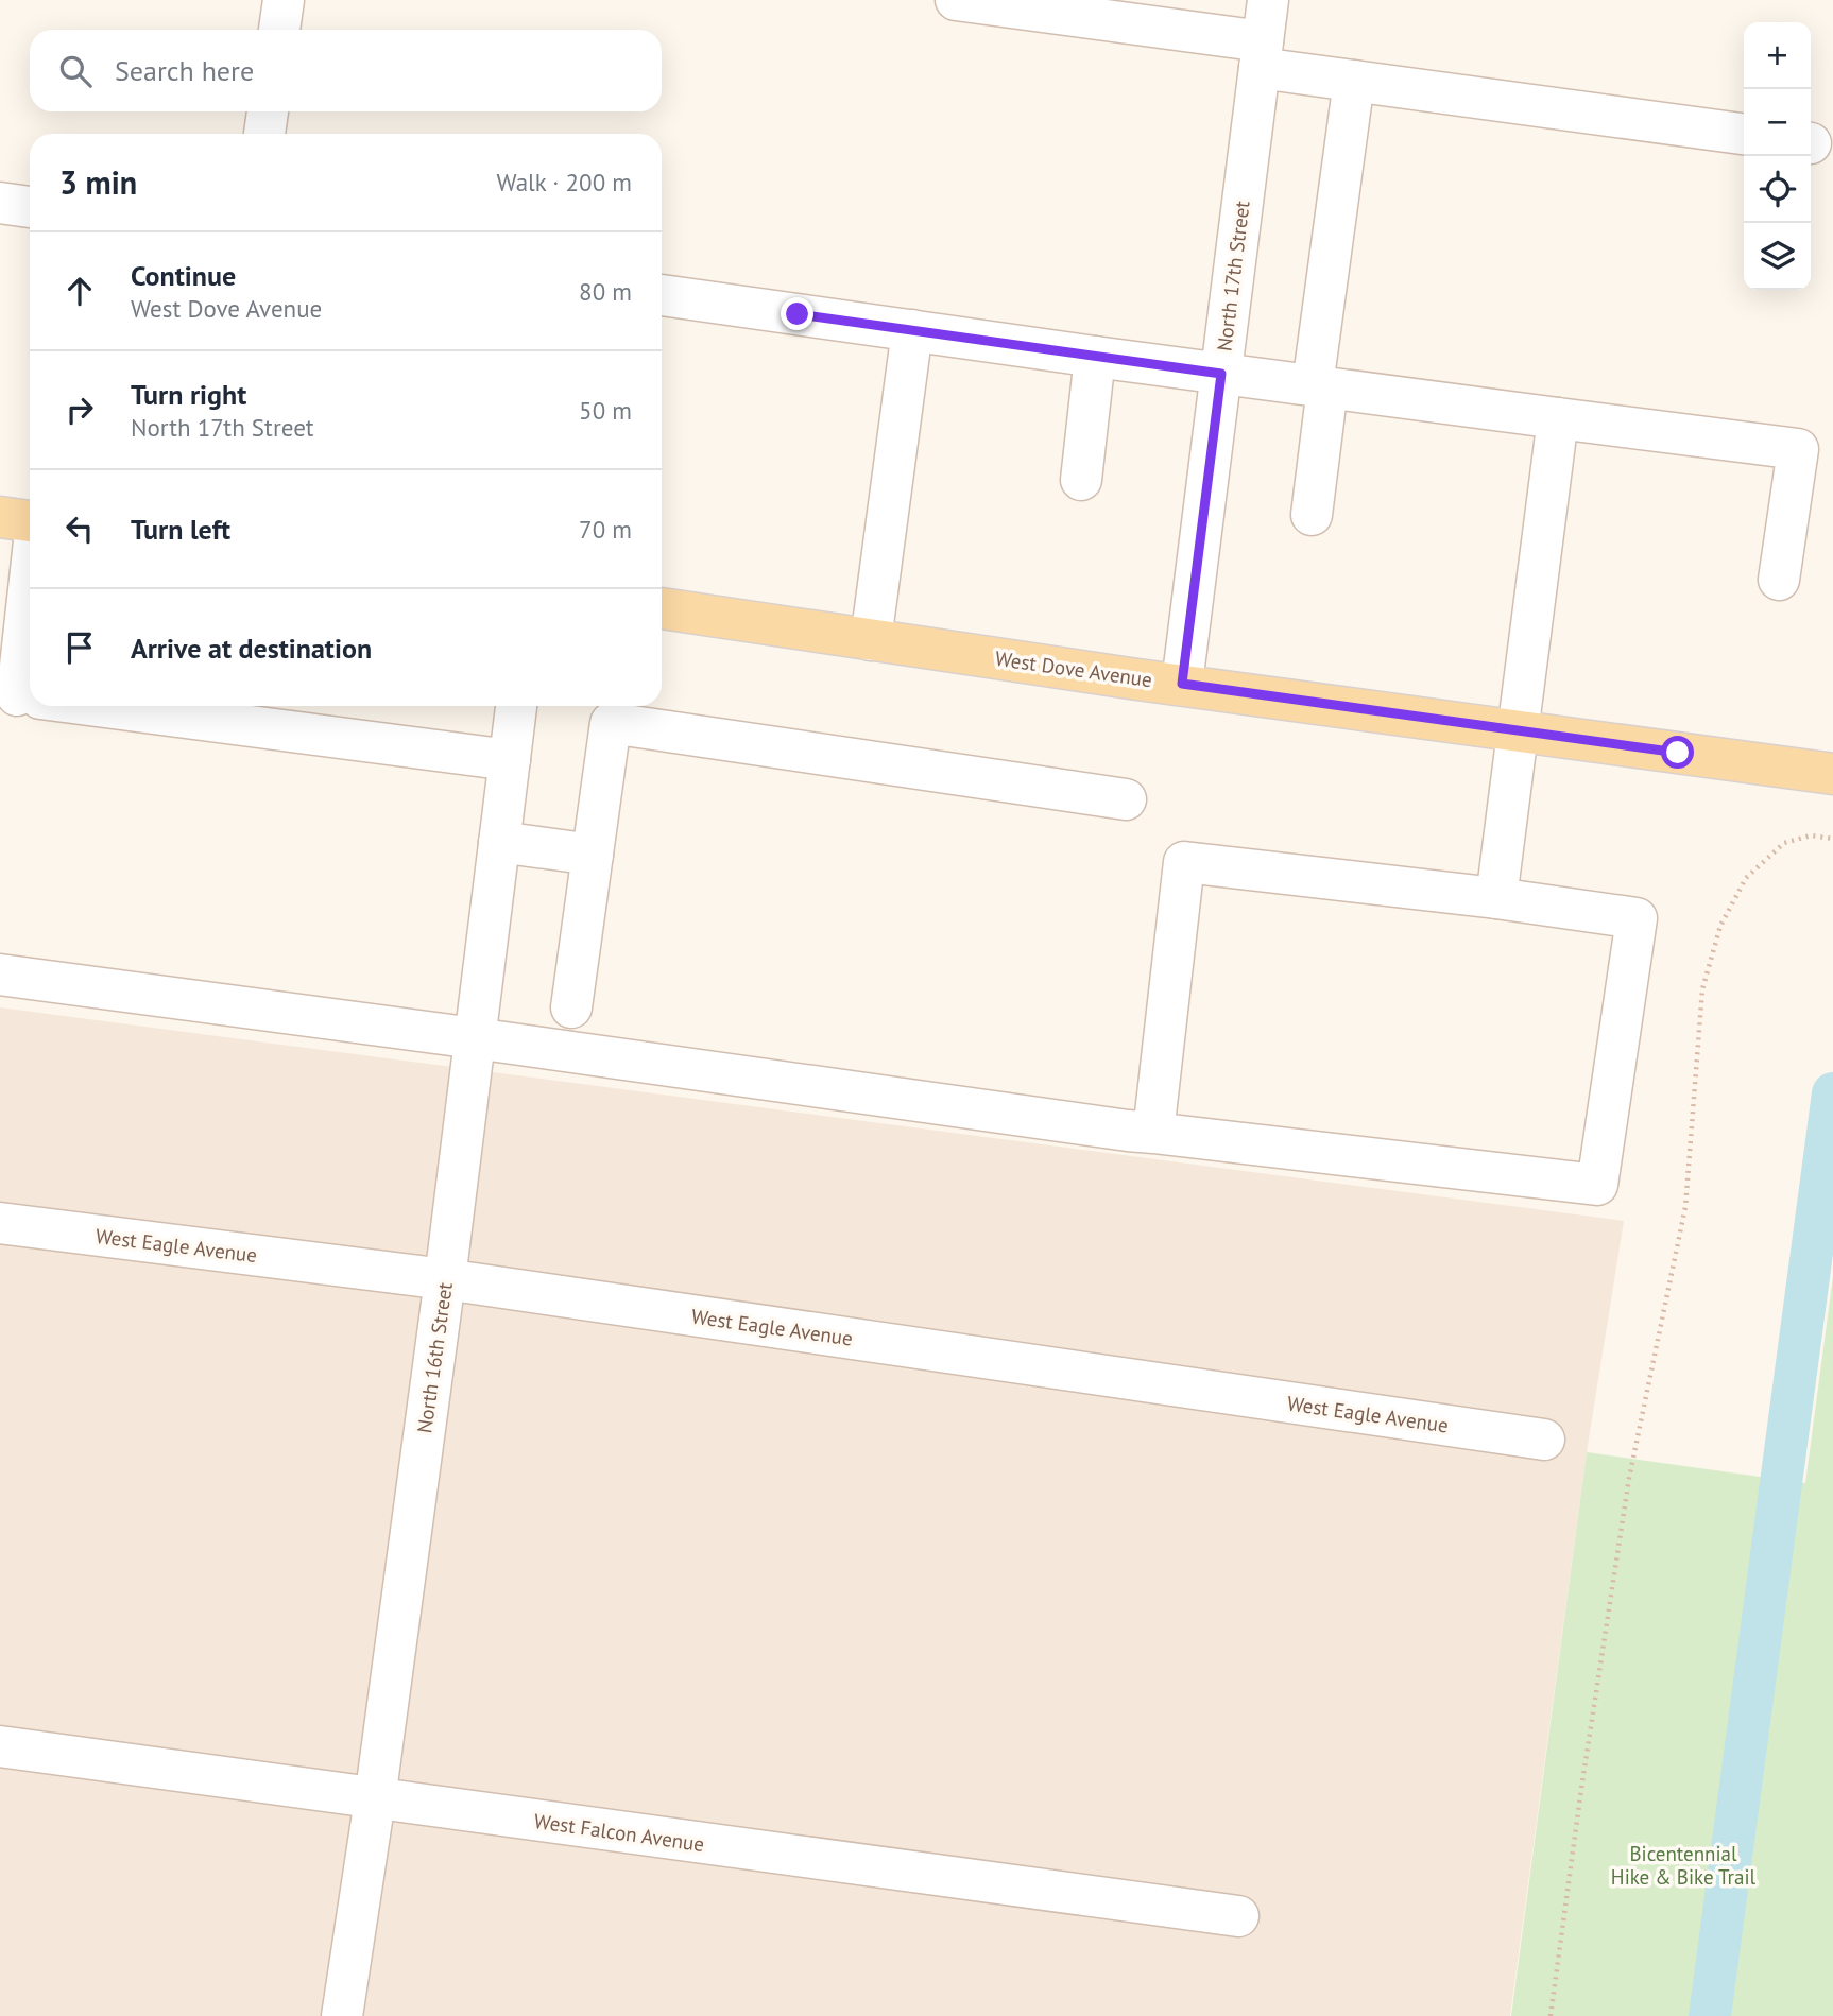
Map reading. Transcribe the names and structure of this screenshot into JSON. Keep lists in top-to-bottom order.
{
  "streets": {
    "main road": ["West Dove Avenue"],
    "street": [
      "North 17th Street",
      "West Eagle Avenue",
      "North 16th Street",
      "West Falcon Avenue"
    ]
  },
  "crossings": [
    ["North 17th Street", "West Dove Avenue"],
    ["West Eagle Avenue", "North 16th Street"],
    ["North 16th Street", "West Falcon Avenue"]
  ],
  "parks": ["Bicentennial Hike & Bike Trail"],
  "page": {
    "map_buttons": ["+", "−"],
    "search": "Search here",
    "heading": ["3 min", "Walk · 200 m"],
    "list": [
      ["Continue", "West Dove Avenue", "80 m"],
      ["Turn right", "North 17th Street", "50 m"],
      ["Turn left", "70 m"],
      "Arrive at destination"
    ]
  }
}
